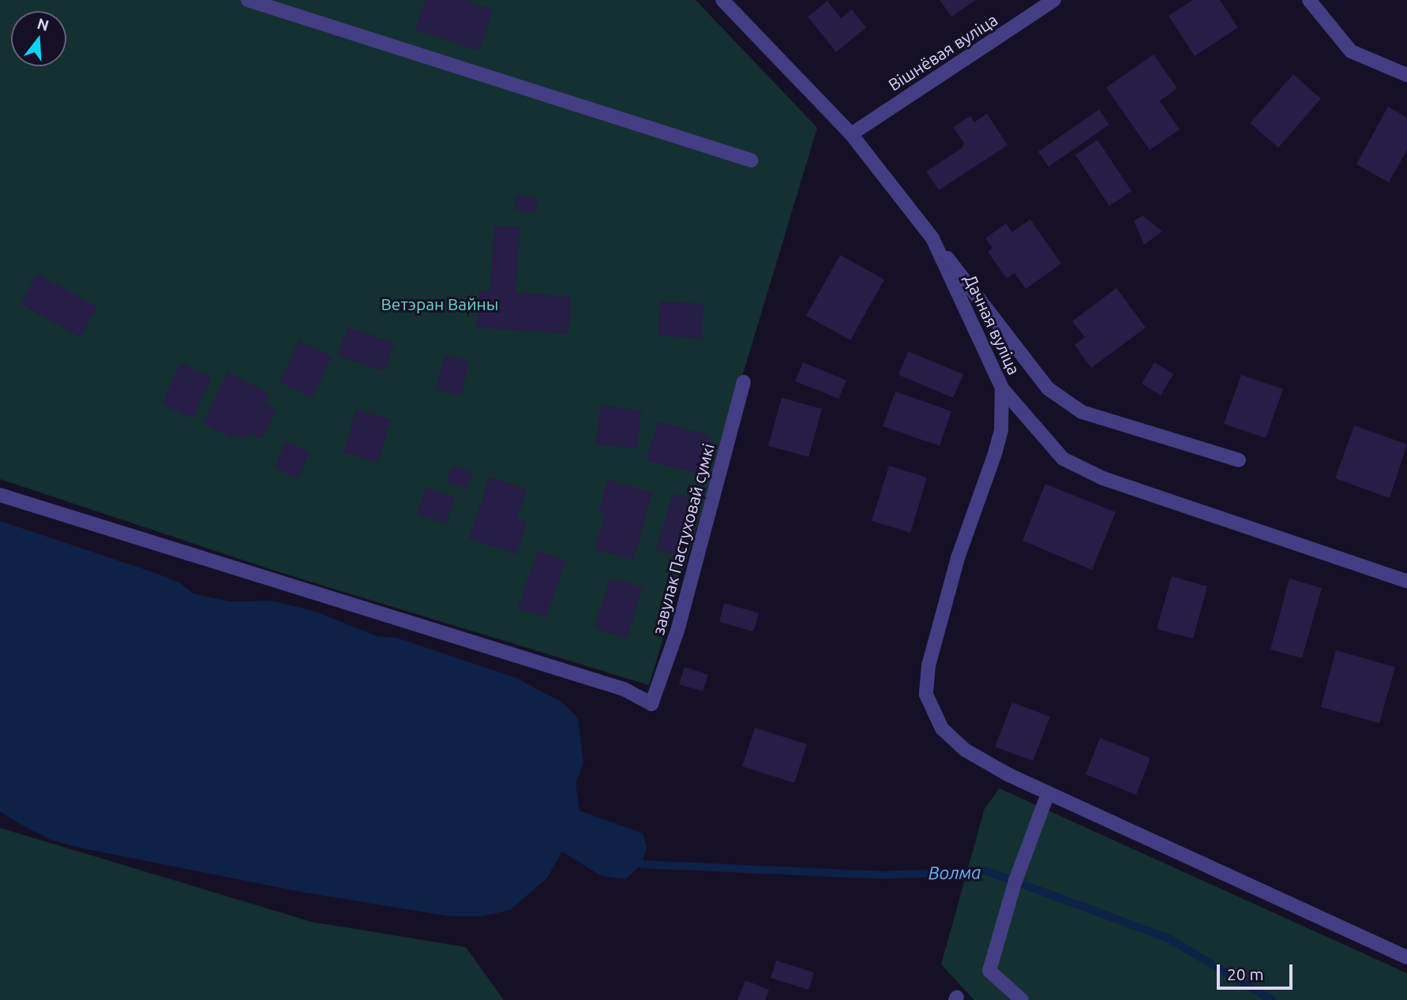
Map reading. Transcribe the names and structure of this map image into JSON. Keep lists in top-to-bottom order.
{
  "streets": {
    "street": ["Вішнёвая вуліца", "Дачная вуліца", "завулак Пастуховай сумкі"]
  },
  "crossings": [
    ["Вішнёвая вуліца", "Дачная вуліца"]
  ],
  "water": ["Волма"],
  "parks": ["Ветэран Вайны"],
  "scale_bar": "20 m",
  "north": "top"
}
